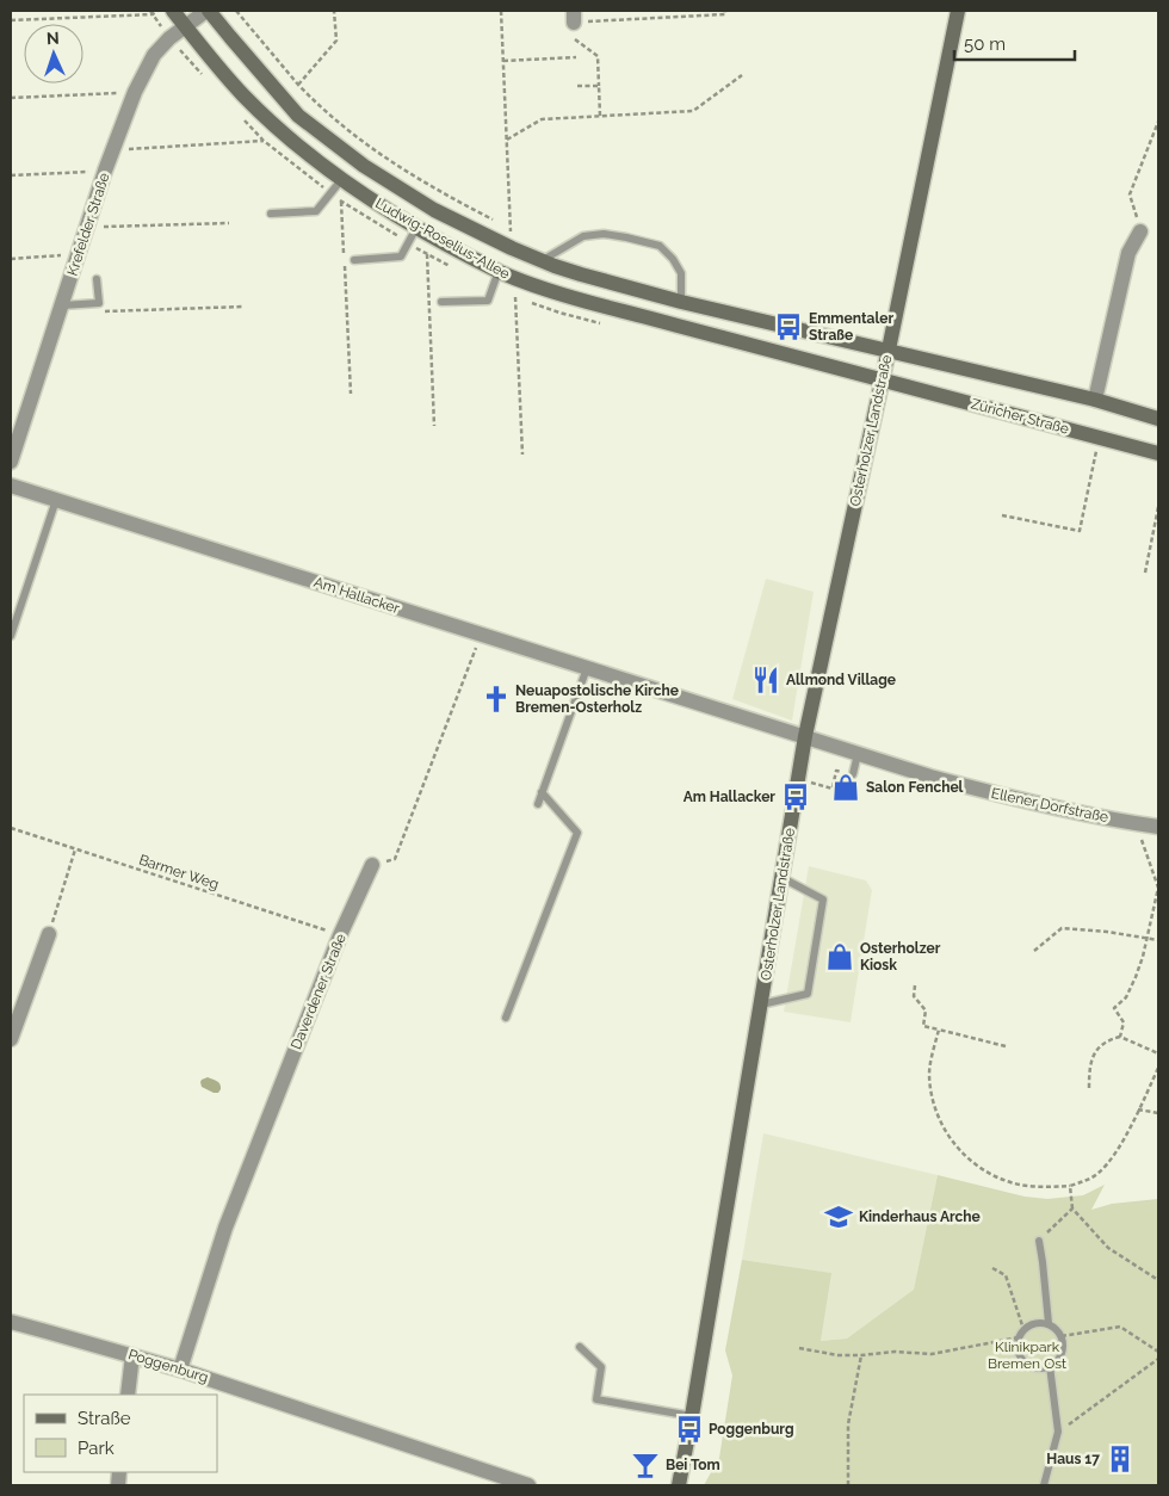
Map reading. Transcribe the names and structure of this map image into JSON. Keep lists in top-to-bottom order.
{
  "streets": {
    "main road": ["Ludwig-Roselius-Allee", "Züricher Straße", "Osterholzer Landstraße"],
    "street": [
      "Krefelder Straße",
      "Am Hallacker",
      "Ellener Dorfstraße",
      "Daverdener Straße",
      "Poggenburg"
    ],
    "path": ["Barmer Weg"]
  },
  "crossings": [
    ["Krefelder Straße", "Ludwig-Roselius-Allee"],
    ["Ludwig-Roselius-Allee", "Züricher Straße"],
    ["Ludwig-Roselius-Allee", "Osterholzer Landstraße"],
    ["Züricher Straße", "Osterholzer Landstraße"],
    ["Osterholzer Landstraße", "Am Hallacker"],
    ["Osterholzer Landstraße", "Ellener Dorfstraße"],
    ["Am Hallacker", "Ellener Dorfstraße"],
    ["Barmer Weg", "Daverdener Straße"],
    ["Daverdener Straße", "Poggenburg"]
  ],
  "parks": ["Klinikpark Bremen Ost"],
  "places": {
    "bus stop": ["Emmentaler Straße", "Am Hallacker", "Poggenburg"],
    "restaurant": ["Allmond Village"],
    "church": ["Neuapostolische Kirche Bremen-Osterholz"],
    "shop": ["Salon Fenchel", "Osterholzer Kiosk"],
    "school or university": ["Kinderhaus Arche"],
    "building": ["Haus 17"],
    "bar": ["Bei Tom"]
  },
  "legend": ["Straße", "Park"],
  "scale_bar": "50 m",
  "north": "top"
}
